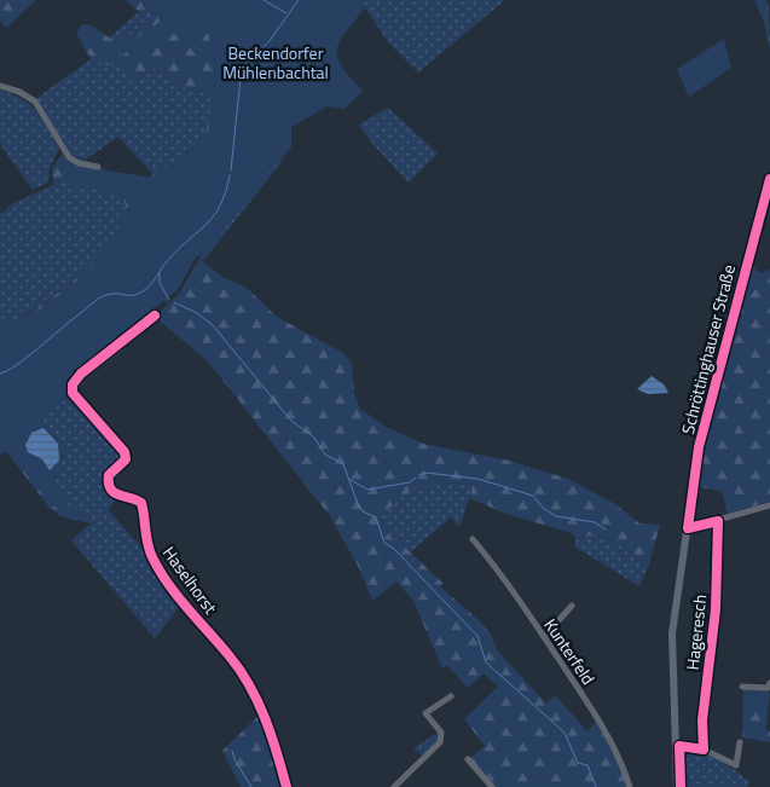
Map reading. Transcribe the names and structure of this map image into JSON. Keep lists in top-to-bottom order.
{
  "streets": {
    "main road": ["Schröttinghauser Straße"],
    "street": ["Haselhorst", "Hageresch", "Kunterfeld"]
  },
  "parks": ["Beckendorfer Mühlenbachtal"]
}
